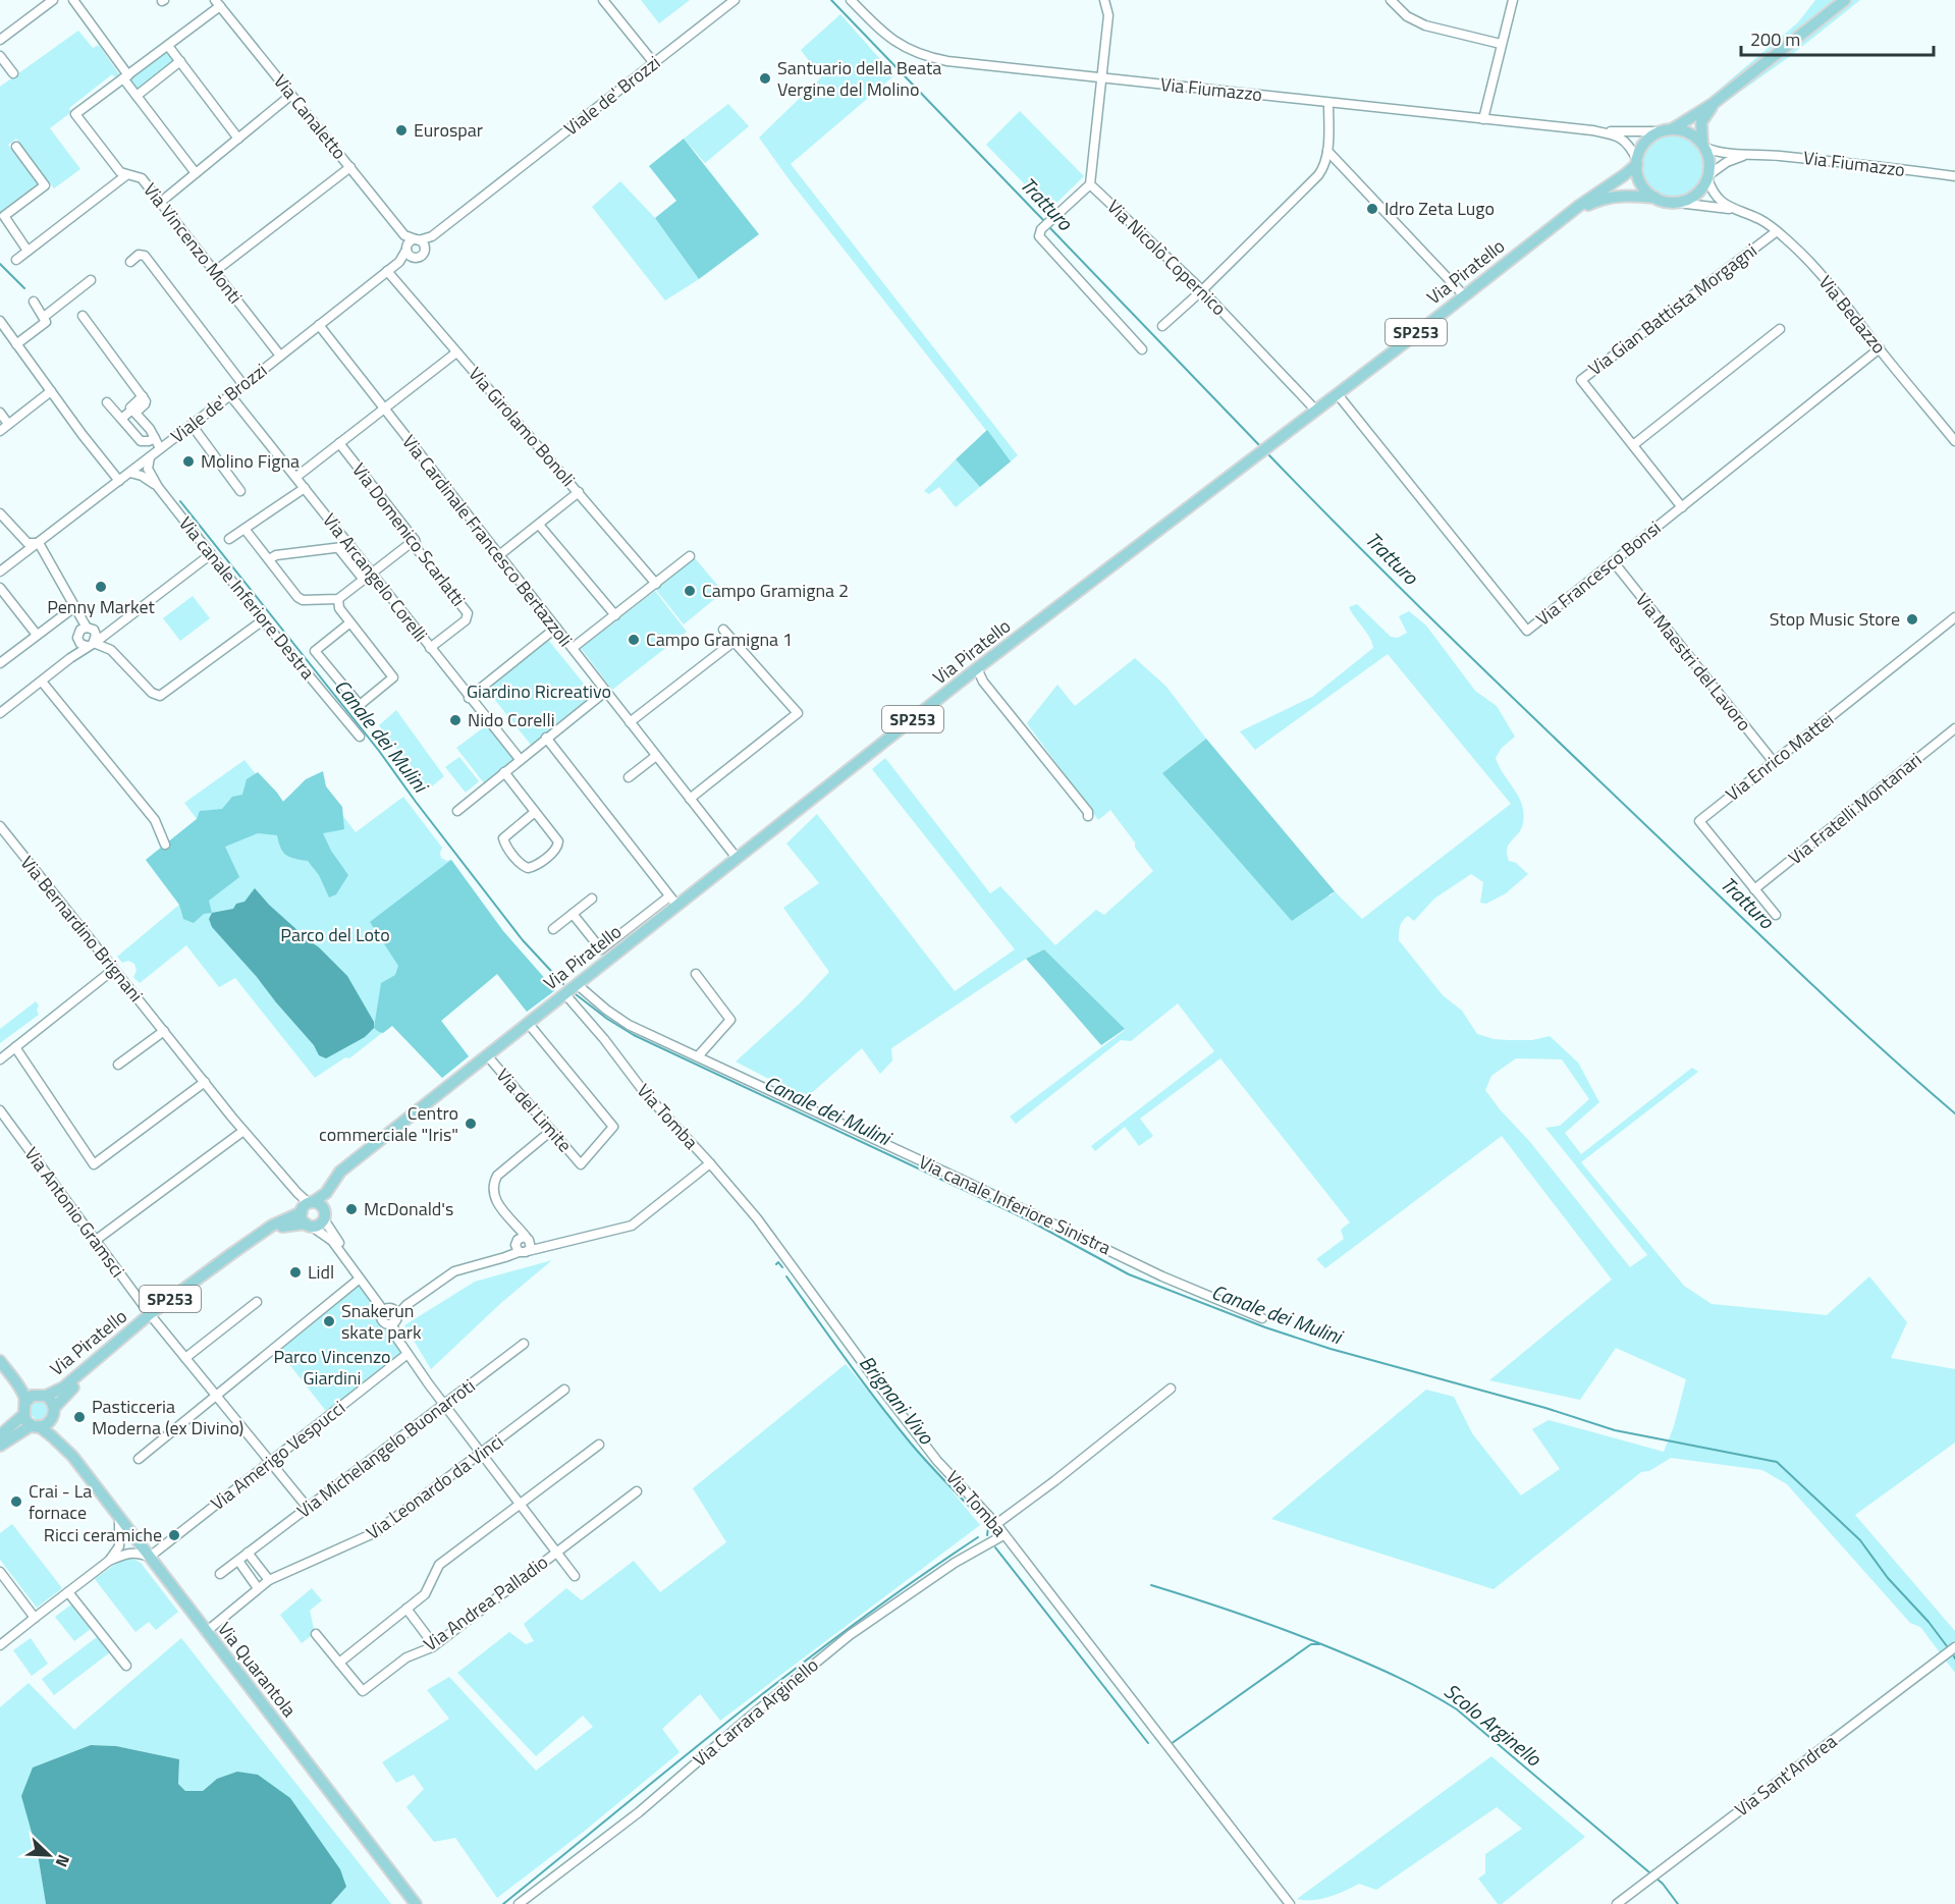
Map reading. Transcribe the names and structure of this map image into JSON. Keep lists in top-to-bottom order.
{
  "streets": {
    "main road": ["Via Piratello", "SP253", "Via Quarantola"],
    "street": [
      "Via Fiumazzo",
      "Viale de' Brozzi",
      "Via Canaletto",
      "Via Vincenzo Monti",
      "Via Nicolò Copernico",
      "Via Gian Battista Morgagni",
      "Via Bedazzo",
      "Via Girolamo Bonoli",
      "Via Domenico Scarlatti",
      "Via Cardinale Francesco Bertazzoli",
      "Via Francesco Bonsi",
      "Via Arcangelo Corelli",
      "Via canale Inferiore Destra",
      "Via Maestri del Lavoro",
      "Via Enrico Mattei",
      "Via Fratelli Montanari",
      "Via Bernardino Brignani",
      "Via del Limite",
      "Via Tomba",
      "Via canale Inferiore Sinistra",
      "Via Antonio Gramsci",
      "Via Michelangelo Buonarroti",
      "Via Amerigo Vespucci",
      "Via Leonardo da Vinci",
      "Via Andrea Palladio",
      "Via Carrara Arginello",
      "Via Sant'Andrea"
    ]
  },
  "crossings": [
    ["Via Fiumazzo", "Via Piratello"],
    ["Via Fiumazzo", "Via Bedazzo"],
    ["Via Fiumazzo", "SP253"],
    ["Viale de' Brozzi", "Via Canaletto"],
    ["Viale de' Brozzi", "Via Vincenzo Monti"],
    ["Viale de' Brozzi", "Via Girolamo Bonoli"],
    ["Viale de' Brozzi", "Via Cardinale Francesco Bertazzoli"],
    ["Viale de' Brozzi", "Via Arcangelo Corelli"],
    ["Viale de' Brozzi", "Via canale Inferiore Destra"],
    ["Via Nicolò Copernico", "Via Piratello"],
    ["Via Piratello", "Via Bedazzo"],
    ["Via Piratello", "SP253"],
    ["Via Piratello", "Via Cardinale Francesco Bertazzoli"],
    ["Via Piratello", "Via Francesco Bonsi"],
    ["Via Piratello", "Via Bernardino Brignani"],
    ["Via Piratello", "Via del Limite"],
    ["Via Piratello", "Via Tomba"],
    ["Via Piratello", "Via canale Inferiore Sinistra"],
    ["Via Piratello", "Via Antonio Gramsci"],
    ["Via Piratello", "Via Quarantola"],
    ["Via Gian Battista Morgagni", "Via Bedazzo"],
    ["Via Gian Battista Morgagni", "Via Francesco Bonsi"],
    ["Via Bedazzo", "SP253"],
    ["Via Bedazzo", "Via Francesco Bonsi"],
    ["Via Domenico Scarlatti", "Via Arcangelo Corelli"],
    ["Via Francesco Bonsi", "Via Maestri del Lavoro"],
    ["Via Maestri del Lavoro", "Via Enrico Mattei"],
    ["Via Enrico Mattei", "Via Fratelli Montanari"],
    ["Via Tomba", "Via Carrara Arginello"],
    ["Via Antonio Gramsci", "Via Michelangelo Buonarroti"],
    ["Via Antonio Gramsci", "Via Amerigo Vespucci"],
    ["Via Amerigo Vespucci", "Via Quarantola"],
    ["Via Leonardo da Vinci", "Via Quarantola"]
  ],
  "water": [
    "Tratturo",
    "Canale dei Mulini",
    "Brignani Vivo",
    "Scolo Arginello"
  ],
  "parks": ["Giardino Ricreativo", "Parco del Loto", "Parco Vincenzo Giardini"],
  "places": [
    "Santuario della Beata Vergine del Molino",
    "Eurospar",
    "Idro Zeta Lugo",
    "Molino Figna",
    "Penny Market",
    "Campo Gramigna 2",
    "Stop Music Store",
    "Campo Gramigna 1",
    "Nido Corelli",
    "Centro commerciale \"Iris\"",
    "McDonald's",
    "Lidl",
    "Snakerun skate park",
    "Pasticceria Moderna (ex Divino)",
    "Crai - La fornace",
    "Ricci ceramiche"
  ],
  "scale_bar": "200 m",
  "north": "bottom right"
}
